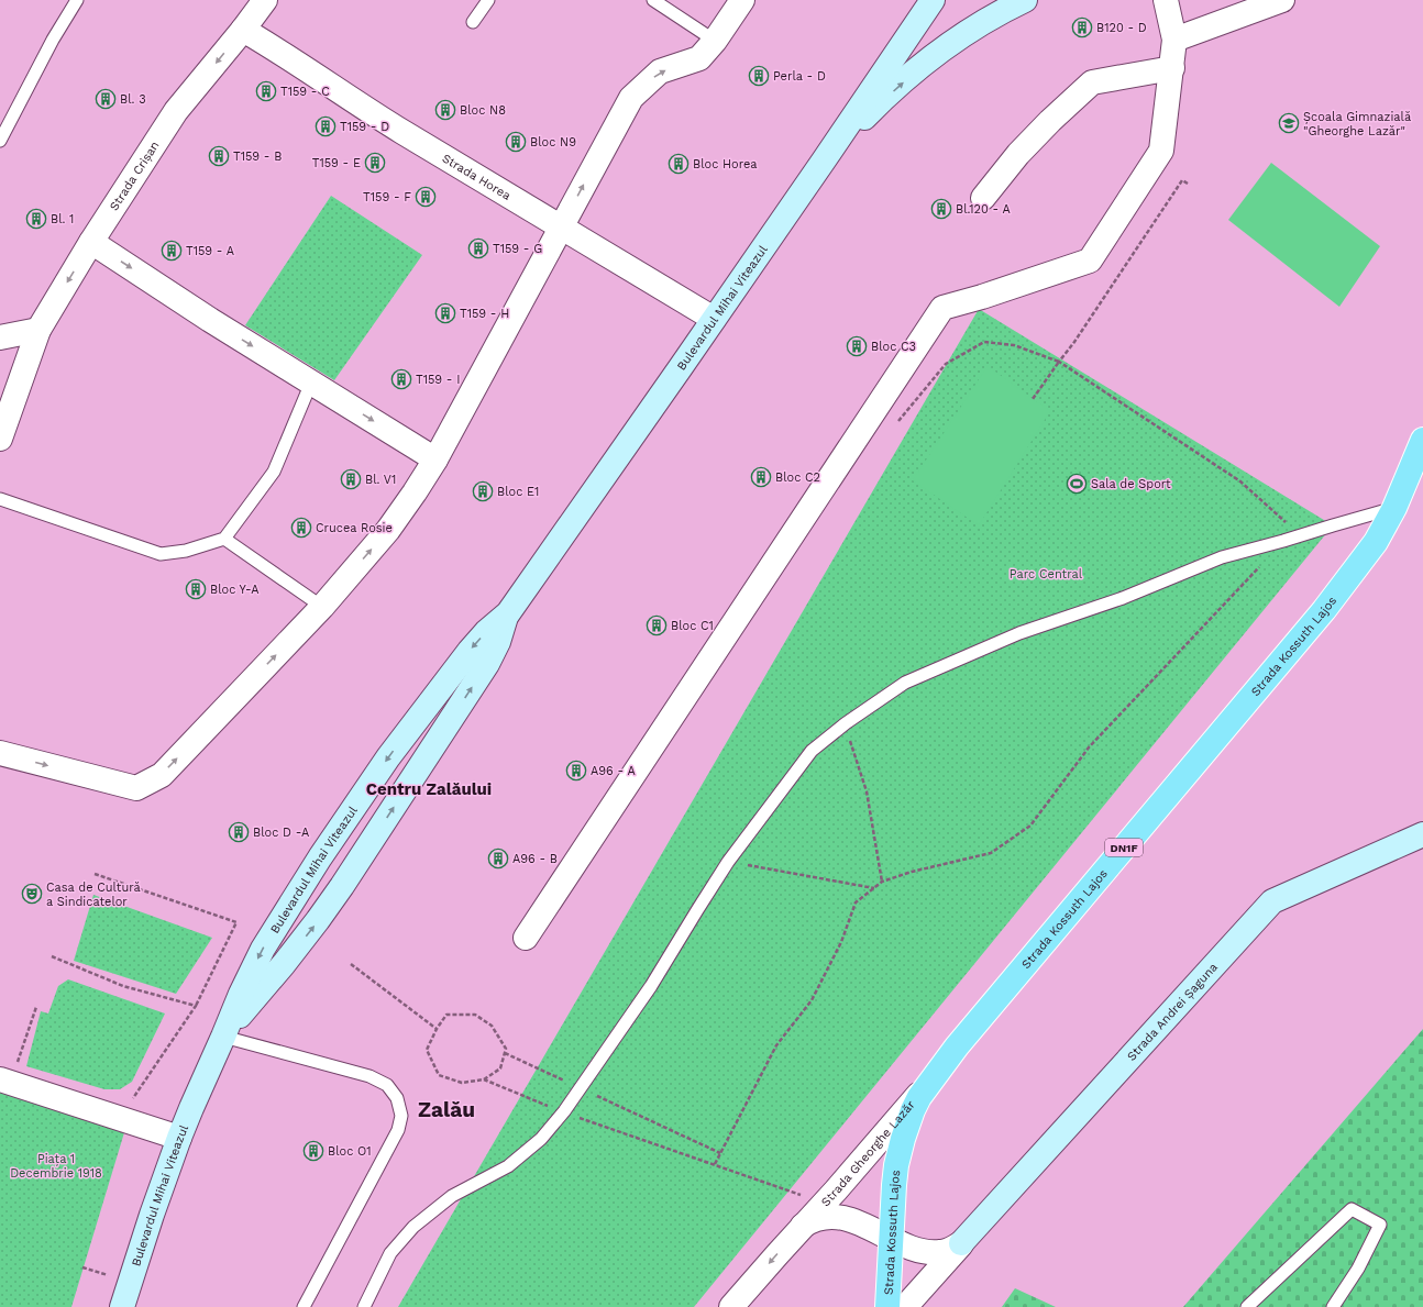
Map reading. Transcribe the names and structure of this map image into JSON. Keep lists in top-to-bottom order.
{
  "streets": {
    "main road": [
      "Bulevardul Mihai Viteazul",
      "Strada Kossuth Lajos",
      "DN1F",
      "Strada Andrei Șaguna"
    ],
    "street": ["Strada Crișan", "Strada Horea", "Strada Gheorghe Lazăr"]
  },
  "crossings": [
    ["Strada Crișan", "Strada Horea"],
    ["Strada Horea", "Bulevardul Mihai Viteazul"],
    ["Strada Kossuth Lajos", "Strada Andrei Șaguna"],
    ["Strada Kossuth Lajos", "Strada Gheorghe Lazăr"],
    ["Strada Andrei Șaguna", "Strada Gheorghe Lazăr"]
  ],
  "one_way": ["Strada Crișan"],
  "districts": ["Centru Zalăului", "Zalău"],
  "parks": ["Parc Central", "Piața 1 Decembrie 1918"],
  "places": {
    "building": [
      "B120 - D",
      "Perla - D",
      "T159 - C",
      "Bl. 3",
      "Bloc N8",
      "T159 - D",
      "Bloc N9",
      "T159 - B",
      "T159 - E",
      "Bloc Horea",
      "T159 - F",
      "Bl.120 - A",
      "Bl. 1",
      "T159 - G",
      "T159 - A",
      "T159 - H",
      "Bloc C3",
      "T159 - I",
      "Bloc C2",
      "Bl. V1",
      "Bloc E1",
      "Crucea Rosie",
      "Bloc Y-A",
      "Bloc C1",
      "A96 - A",
      "Bloc D -A",
      "A96 - B",
      "Bloc O1"
    ],
    "school or university": ["Școala Gimnazială \"Gheorghe Lazăr\""],
    "sports": ["Sala de Sport"],
    "theatre": ["Casa de Cultură a Sindicatelor"]
  }
}
